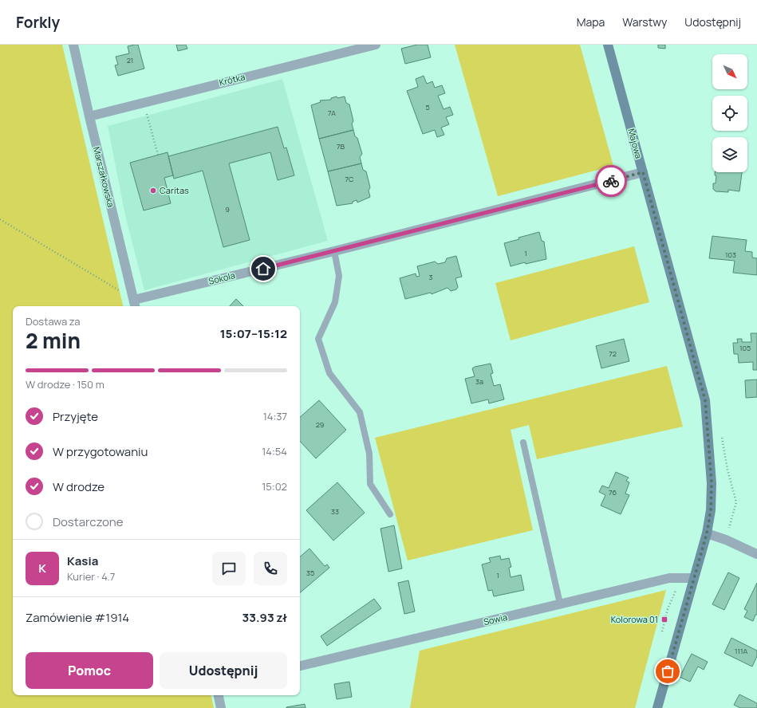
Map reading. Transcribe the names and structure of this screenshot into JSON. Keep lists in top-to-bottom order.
{
  "streets": {
    "street": [
      "Krótka",
      "Majowa",
      "Marszałkowska",
      "Sokola",
      "Sowia"
    ]
  },
  "crossings": [
    ["Krótka", "Marszałkowska"],
    ["Majowa", "Sokola"],
    ["Majowa", "Sowia"],
    ["Marszałkowska", "Sokola"]
  ],
  "places": {
    "other": ["Caritas"],
    "transit": ["Kolorowa 01"]
  },
  "house_numbers": [
    "21",
    "5",
    "7A",
    "7B",
    "7C",
    "9",
    "1",
    "103",
    "3",
    "105",
    "72",
    "3a",
    "29",
    "76",
    "33",
    "35",
    "1",
    "111A"
  ],
  "north": "bottom right",
  "page": {
    "header": "Forkly",
    "nav": ["Mapa", "Warstwy", "Udostępnij"],
    "heading": ["2 min", "Dostawa za", "15:07–15:12"],
    "panel": [
      "Kasia",
      "Kurier · 4.7",
      "Zamówienie #1914",
      "33.93 zł"
    ],
    "bar": "W drodze · 150 m",
    "list": [
      ["Przyjęte", "14:37"],
      ["W przygotowaniu", "14:54"],
      ["W drodze", "15:02"],
      "Dostarczone"
    ],
    "round": "K",
    "buttons": ["Pomoc", "Udostępnij"]
  }
}
